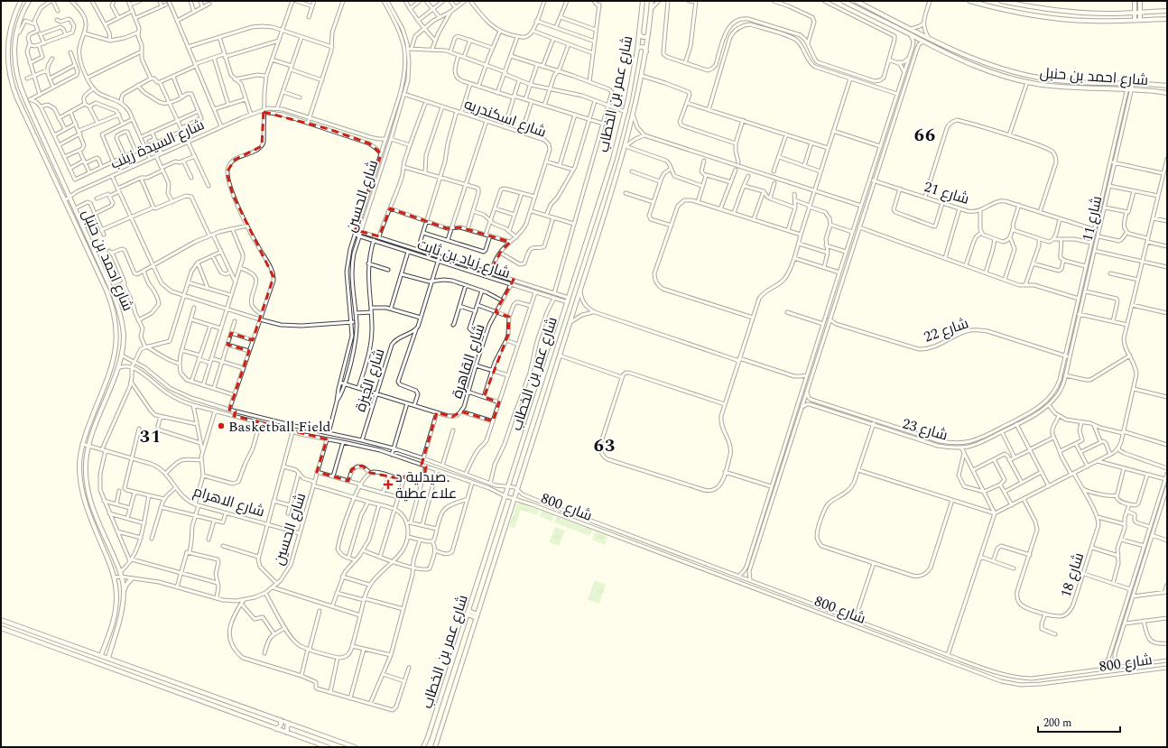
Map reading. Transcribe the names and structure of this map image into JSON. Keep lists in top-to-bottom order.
{
  "streets": {
    "street": [
      "شارع احمد بن حنبل",
      "شارع عمر بن الخطاب",
      "شارع اسكندريه",
      "شارع السيدة زينب",
      "شارع 21",
      "شارع الحسين",
      "شارع 11",
      "شارع زياد بن ثابت",
      "شارع 22",
      "شارع القاهرة",
      "شارع الجيزة",
      "شارع 23",
      "شارع الاهرام",
      "شارع 800",
      "شارع 18"
    ]
  },
  "crossings": [
    ["شارع احمد بن حنبل", "شارع السيدة زينب"],
    ["شارع احمد بن حنبل", "شارع الحسين"],
    ["شارع احمد بن حنبل", "شارع 11"],
    ["شارع احمد بن حنبل", "شارع الاهرام"],
    ["شارع احمد بن حنبل", "شارع 800"],
    ["شارع عمر بن الخطاب", "شارع زياد بن ثابت"],
    ["شارع عمر بن الخطاب", "شارع 800"],
    ["شارع اسكندريه", "شارع الحسين"],
    ["شارع اسكندريه", "شارع زياد بن ثابت"],
    ["شارع السيدة زينب", "شارع الحسين"],
    ["شارع 21", "شارع 11"],
    ["شارع الحسين", "شارع زياد بن ثابت"],
    ["شارع الحسين", "شارع القاهرة"],
    ["شارع الحسين", "شارع الاهرام"],
    ["شارع الحسين", "شارع 800"],
    ["شارع 11", "شارع 22"],
    ["شارع 11", "شارع 23"],
    ["شارع زياد بن ثابت", "شارع القاهرة"],
    ["شارع 22", "شارع 23"],
    ["شارع القاهرة", "شارع الجيزة"],
    ["شارع الجيزة", "شارع 800"]
  ],
  "districts": ["66", "31", "63"],
  "places": {
    "other": ["Basketball Field"],
    "health": ["صيدلية د. علاء عطية"]
  },
  "scale_bar": "200 m"
}
